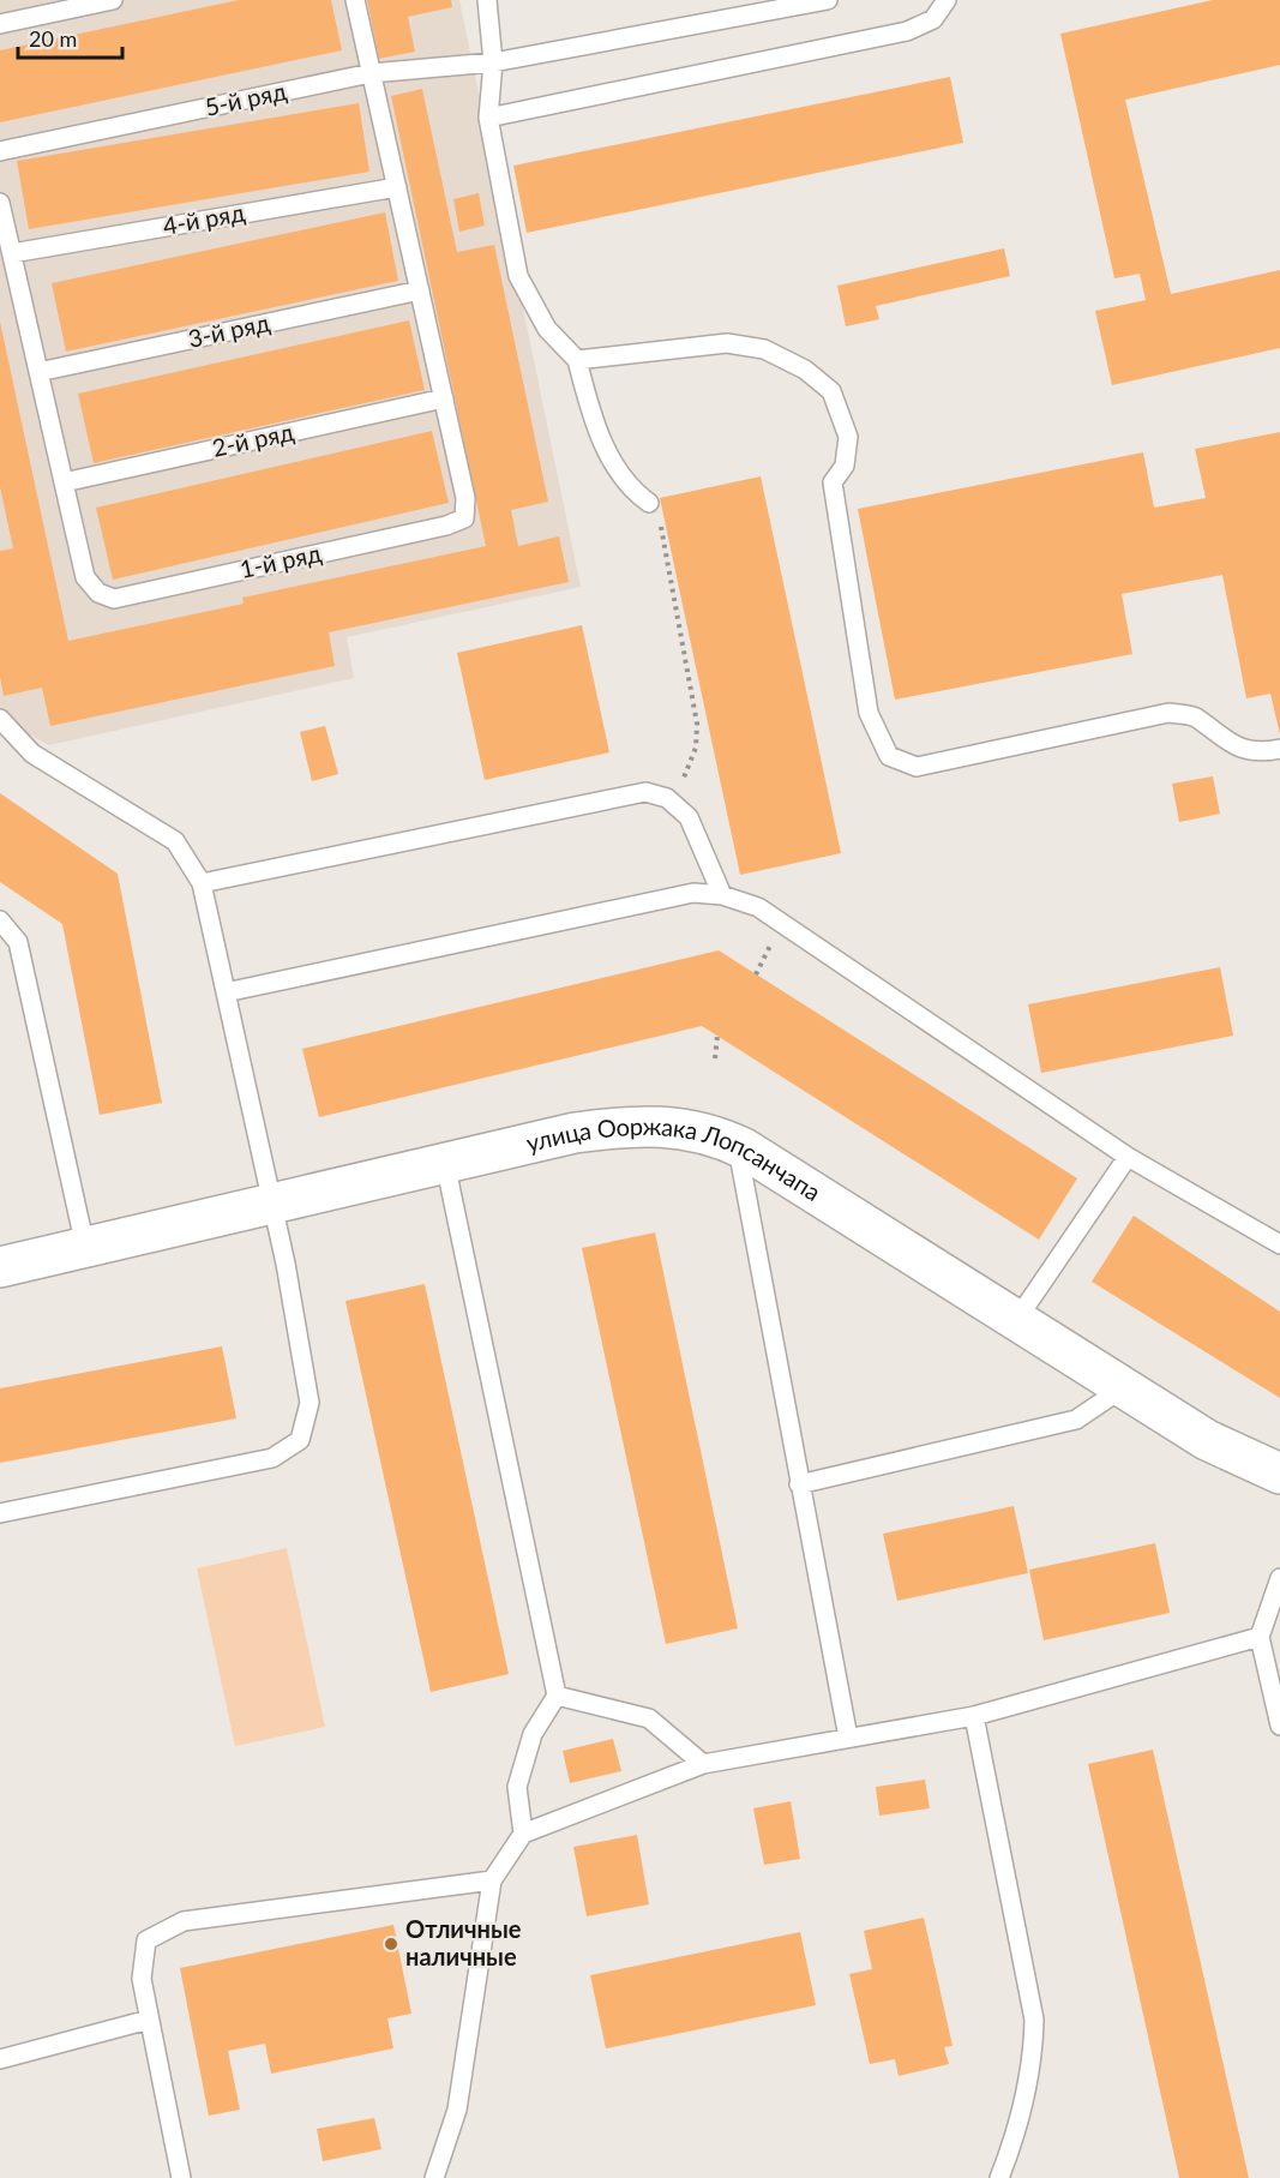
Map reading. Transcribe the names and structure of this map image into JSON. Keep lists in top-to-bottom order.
{
  "streets": {
    "street": ["улица Ооржака Лопсанчапа"],
    "lane": [
      "5-й ряд",
      "4-й ряд",
      "3-й ряд",
      "2-й ряд",
      "1-й ряд"
    ]
  },
  "crossings": [
    ["2-й ряд", "1-й ряд"]
  ],
  "places": ["Отличные наличные"],
  "scale_bar": "20 m"
}
